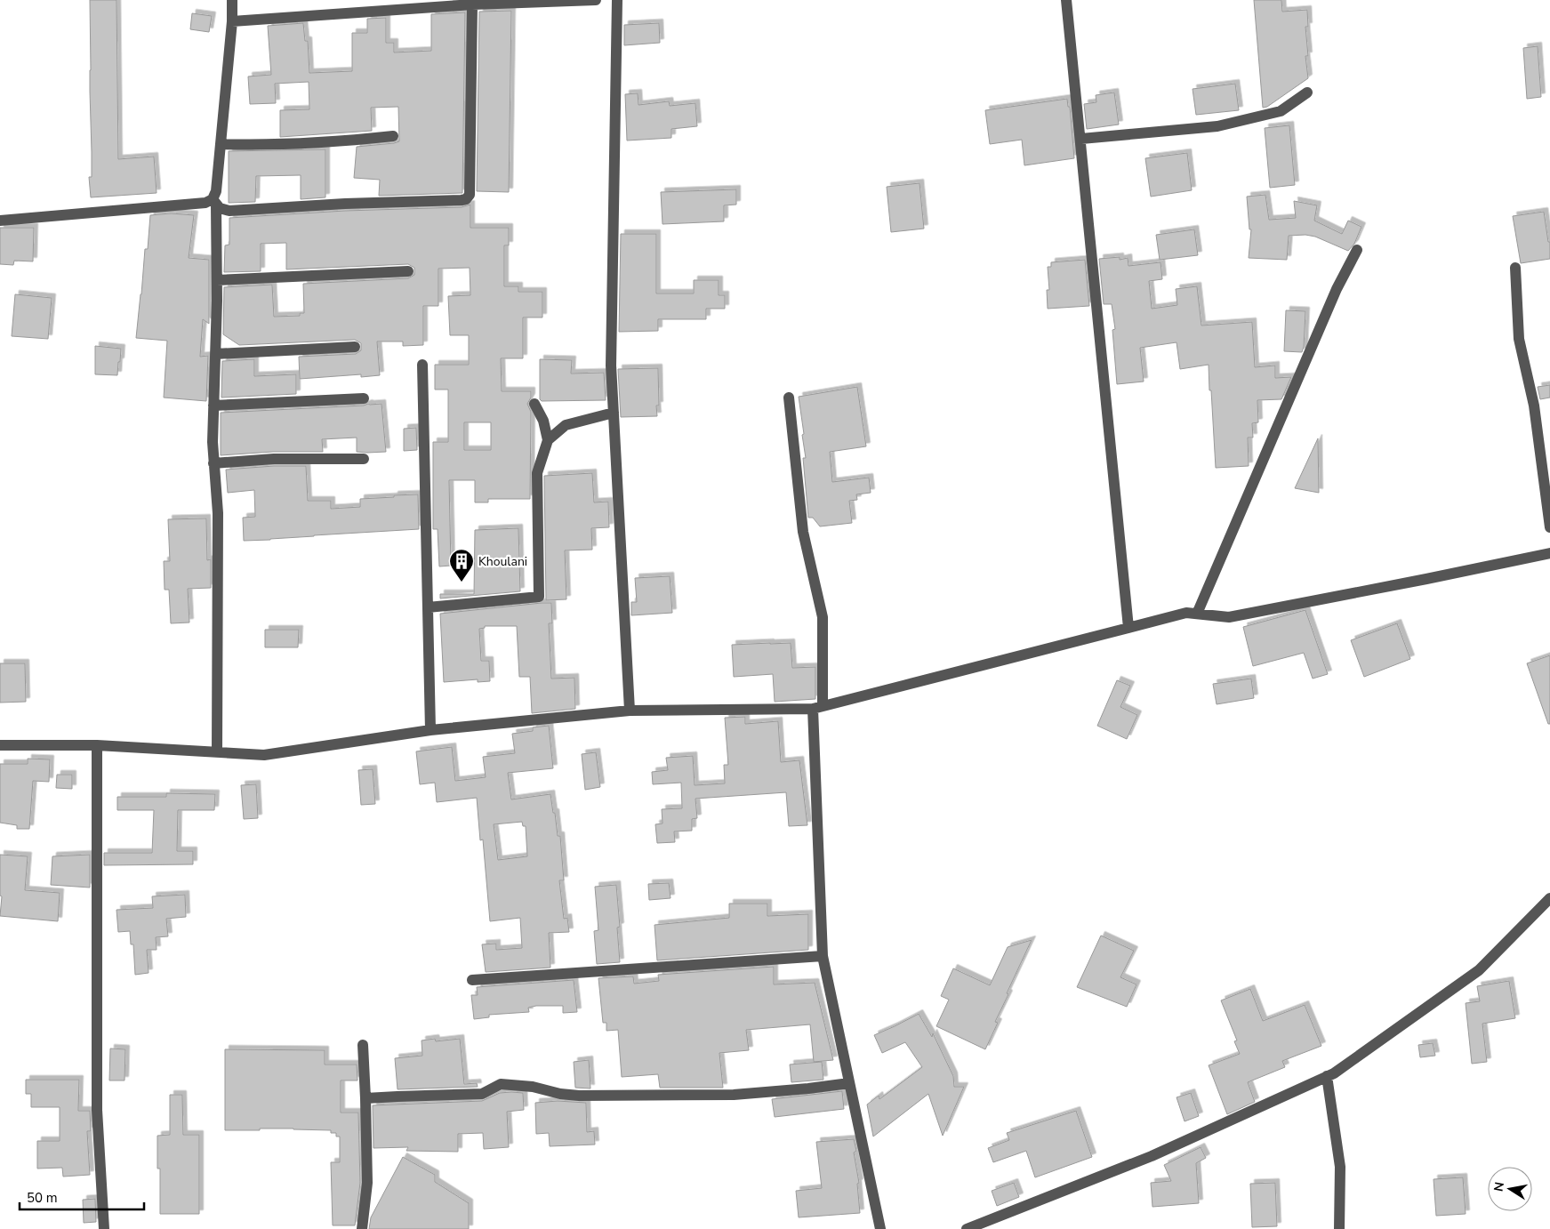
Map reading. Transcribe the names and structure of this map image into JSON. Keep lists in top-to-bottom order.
{
  "places": {
    "building": ["Khoulani"]
  },
  "scale_bar": "50 m",
  "north": "left"
}
